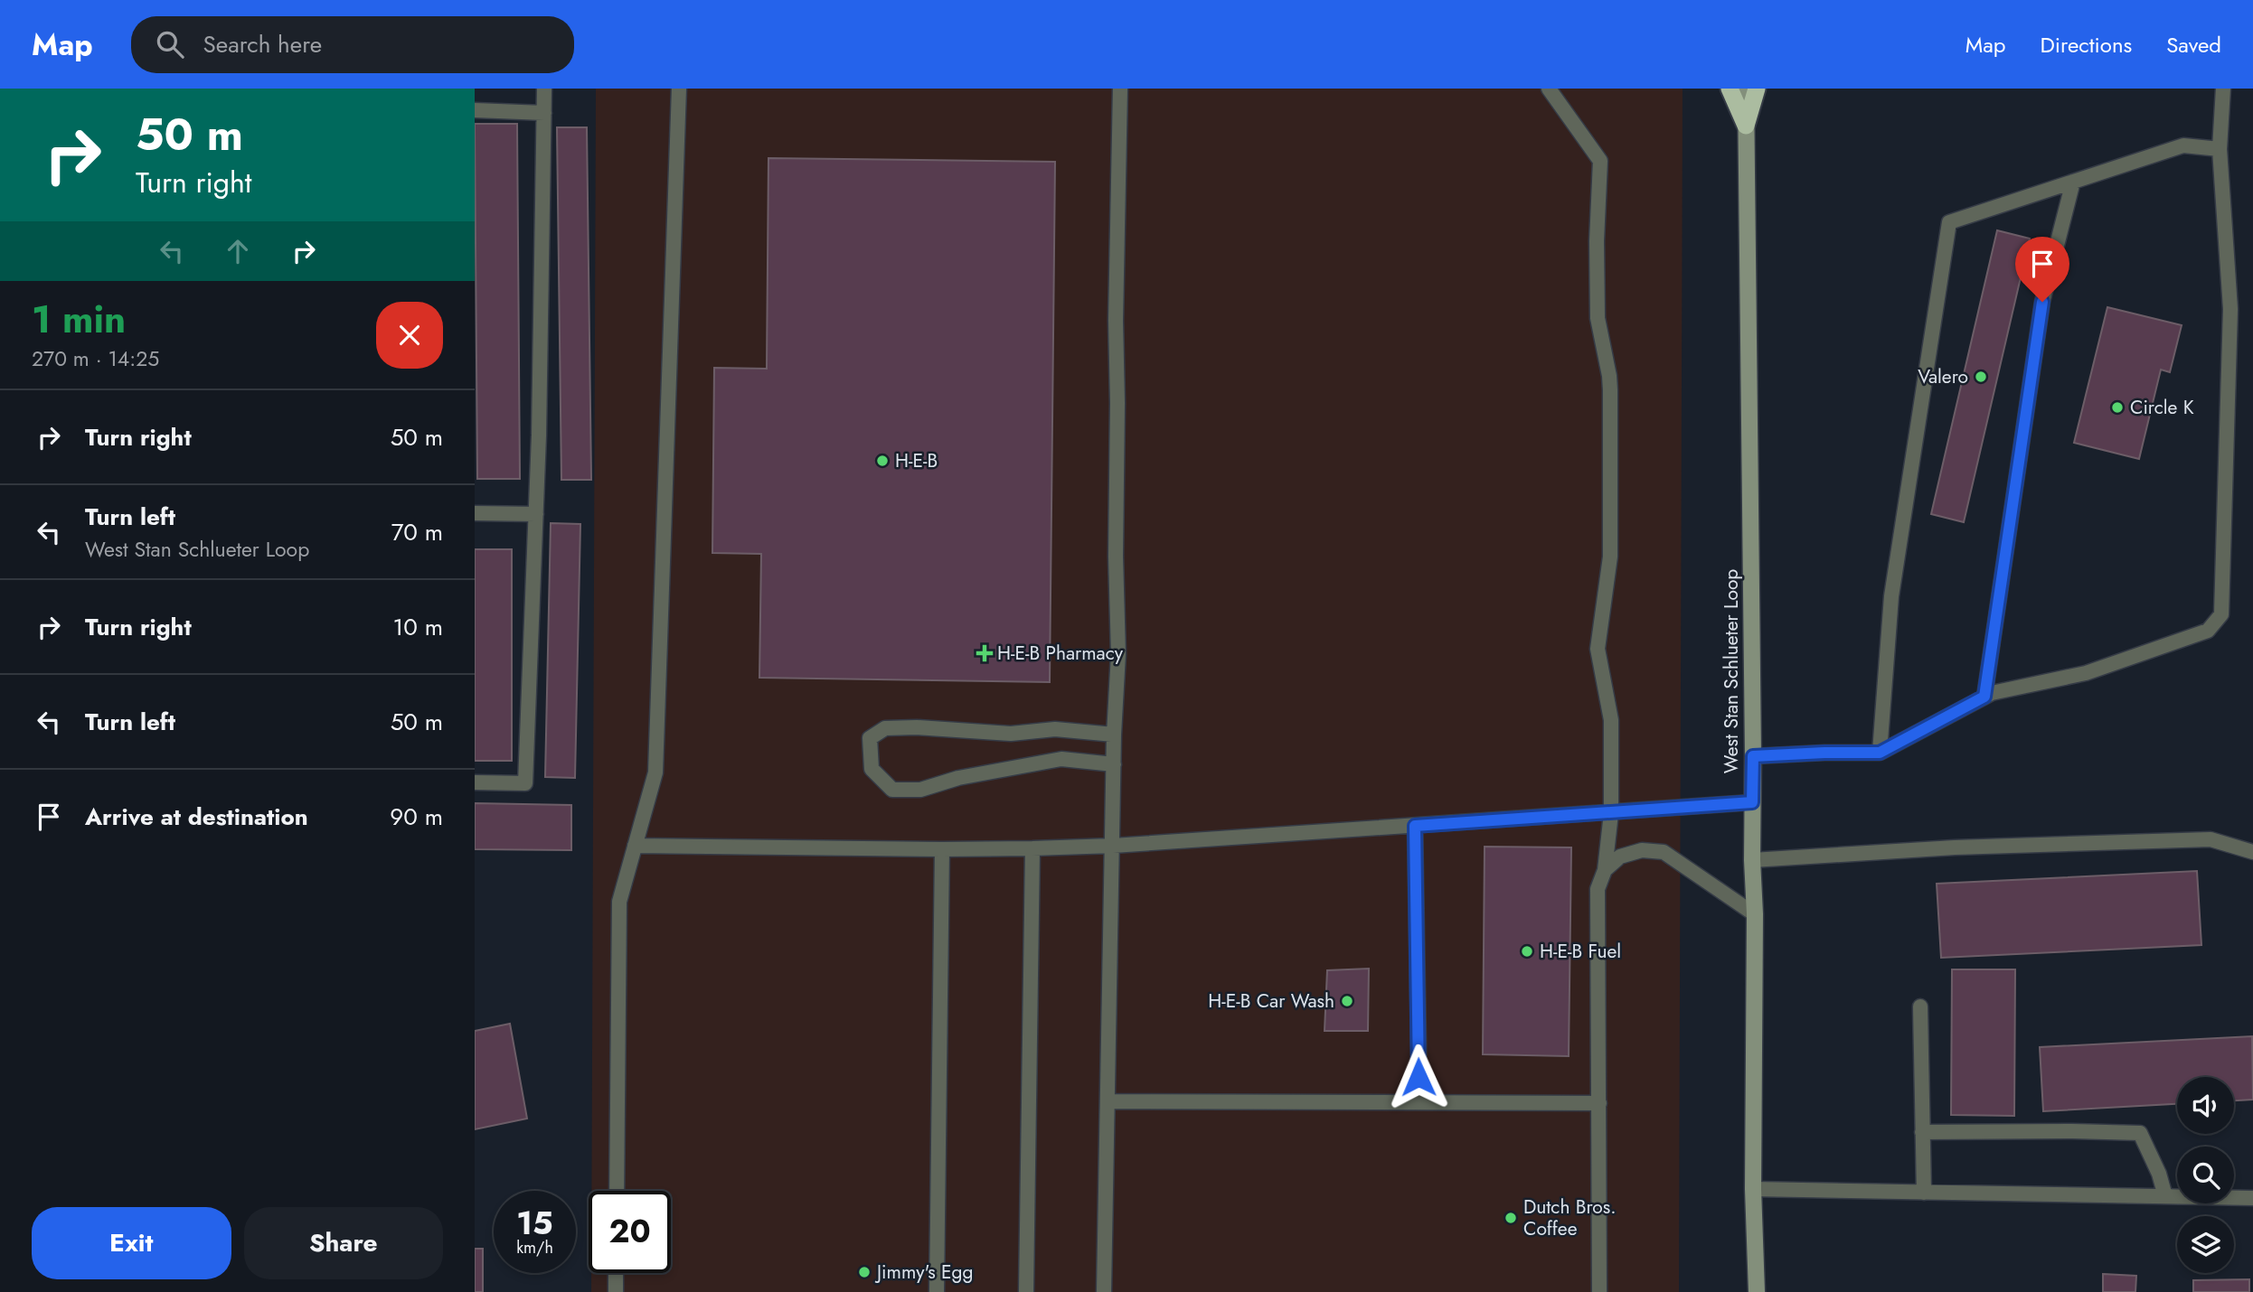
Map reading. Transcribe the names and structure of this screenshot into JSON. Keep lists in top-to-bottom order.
{
  "streets": {
    "main road": ["West Stan Schlueter Loop"]
  },
  "places": {
    "other": [
      "Valero",
      "Circle K",
      "H-E-B",
      "H-E-B Fuel",
      "H-E-B Car Wash",
      "Dutch Bros. Coffee",
      "Jimmy's Egg"
    ],
    "health": ["H-E-B Pharmacy"]
  },
  "page": {
    "header": "Map",
    "search": "Search here",
    "nav": ["Map", "Directions", "Saved"],
    "turn": ["50 m", "Turn right"],
    "heading": ["1 min", "270 m · 14:25"],
    "list": [
      {
        "name": "Turn right",
        "value": "50 m"
      },
      {
        "name": "Turn left",
        "note": "West Stan Schlueter Loop",
        "value": "70 m"
      },
      {
        "name": "Turn right",
        "value": "10 m"
      },
      {
        "name": "Turn left",
        "value": "50 m"
      },
      {
        "name": "Arrive at destination",
        "value": "90 m"
      }
    ],
    "speed": "15 km/h",
    "limit": "20",
    "buttons": ["Exit", "Share"]
  }
}
